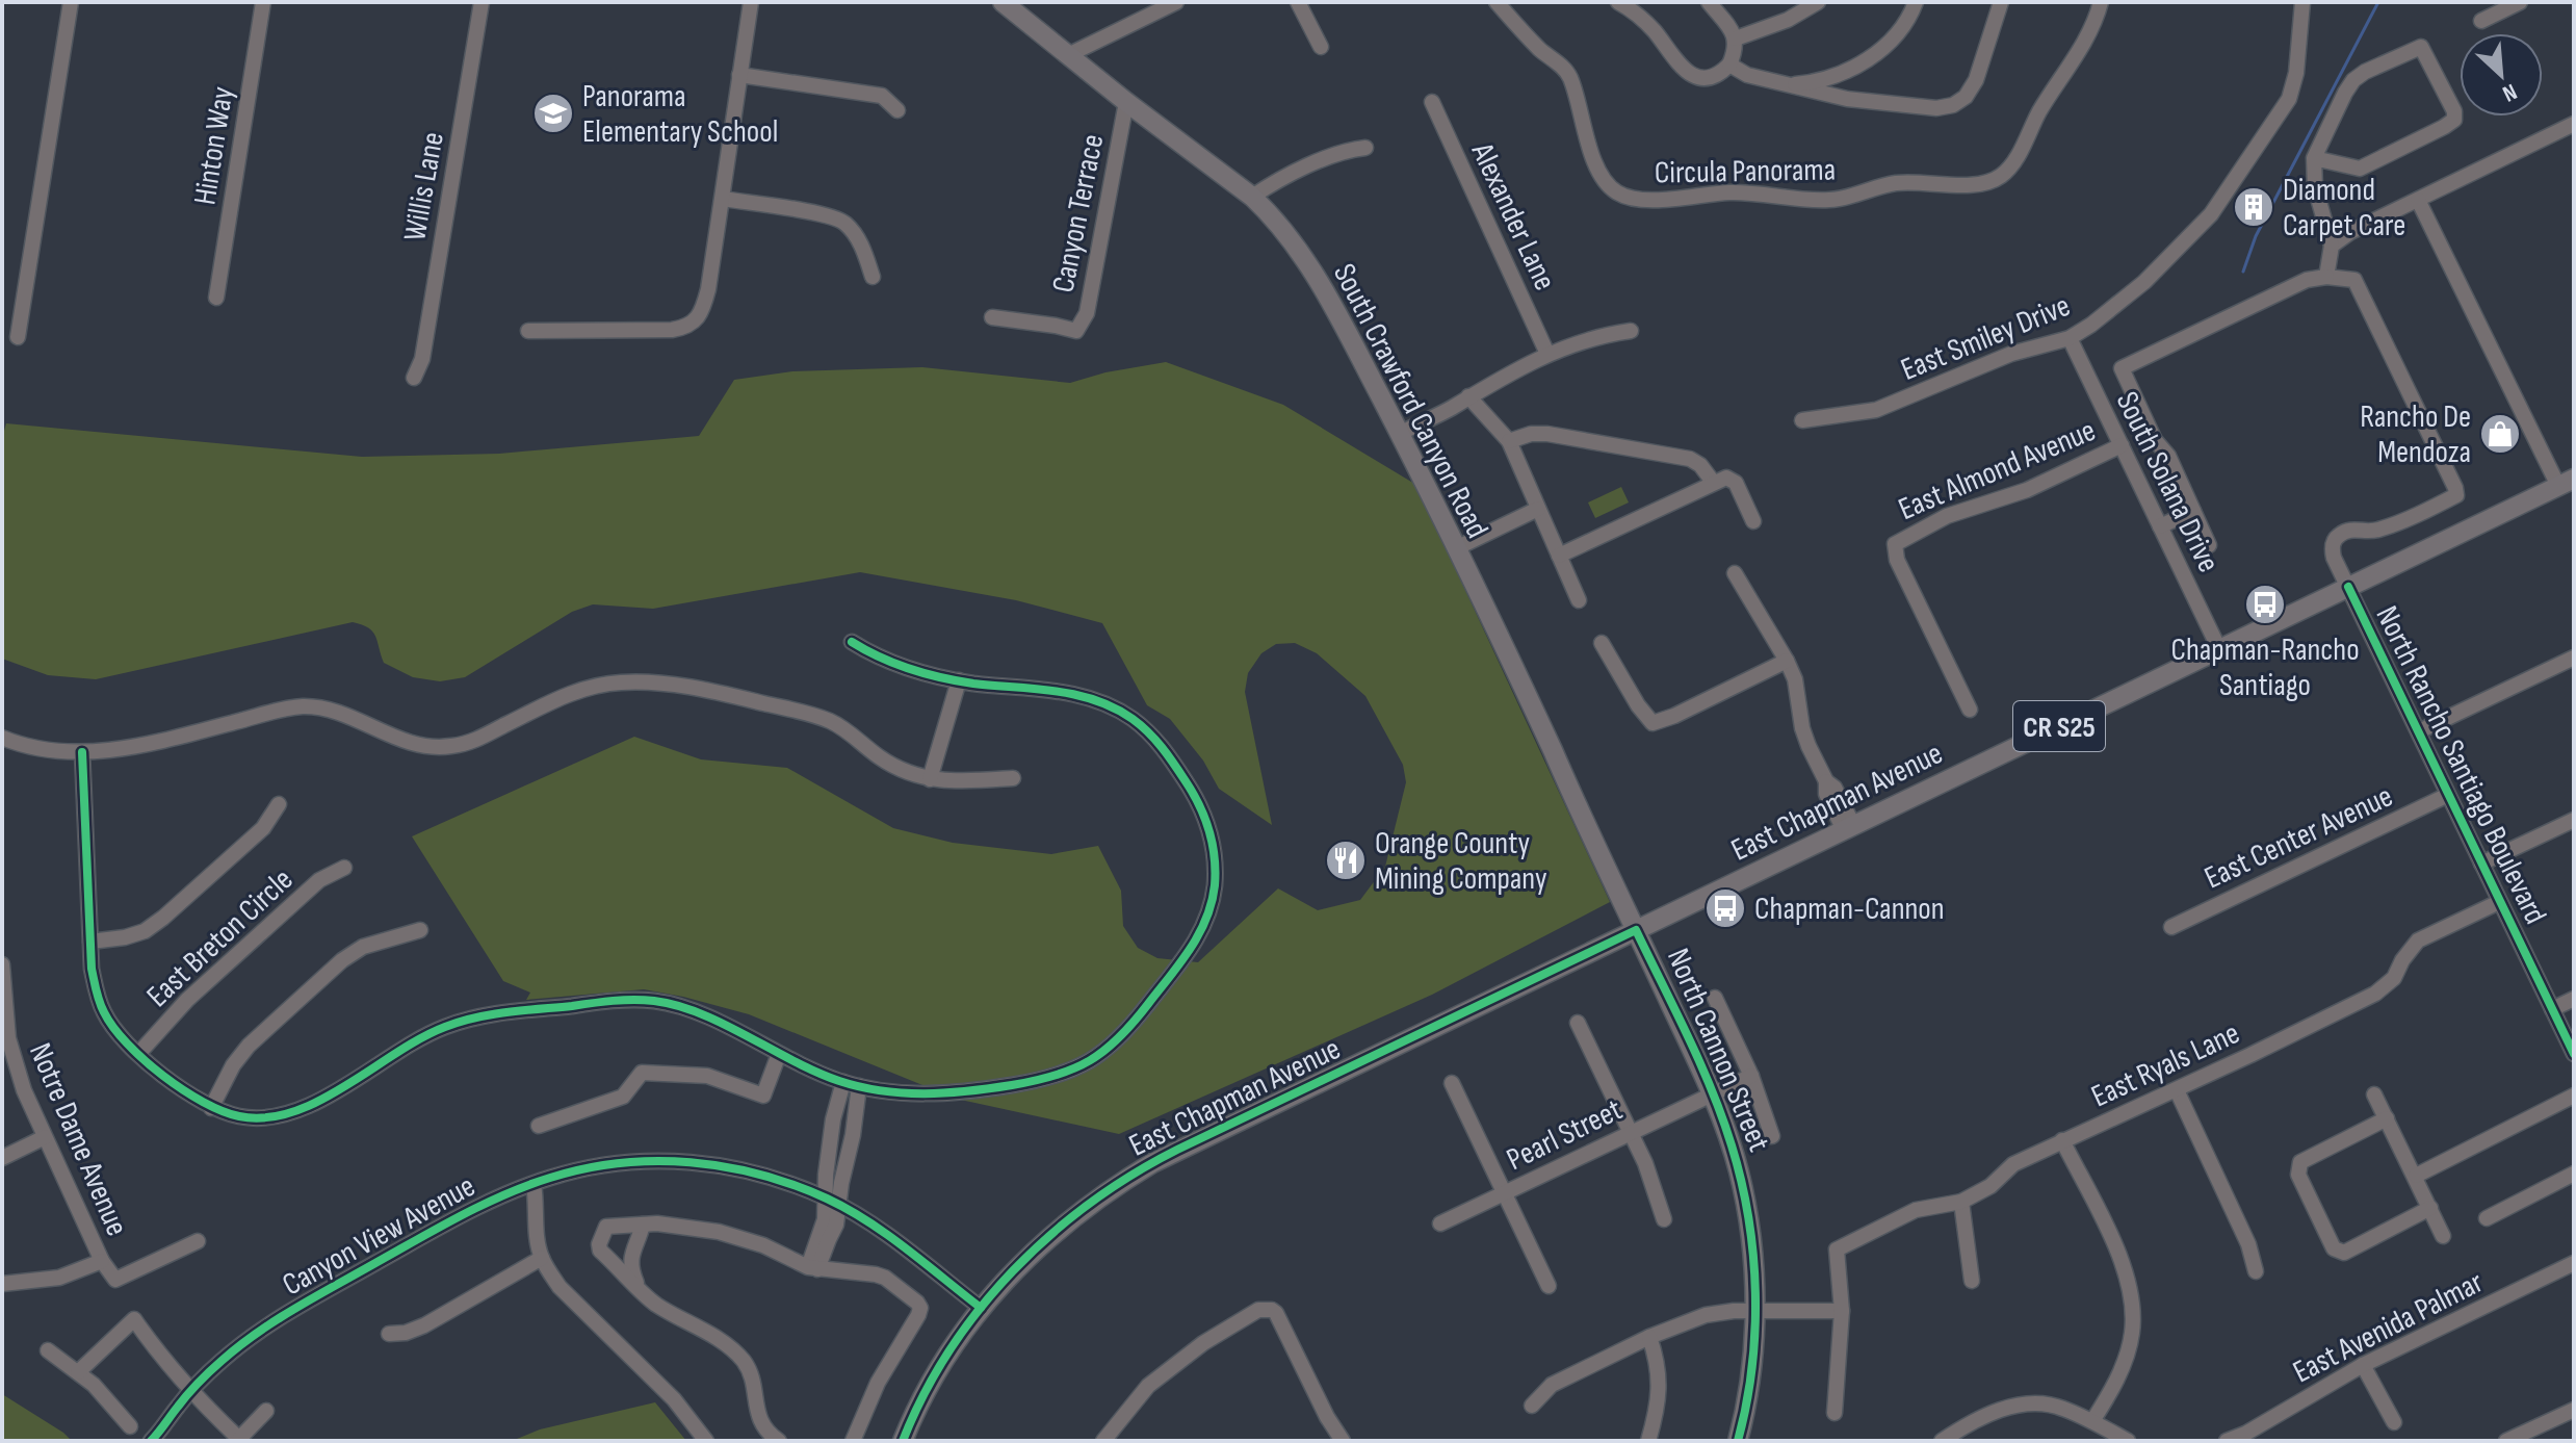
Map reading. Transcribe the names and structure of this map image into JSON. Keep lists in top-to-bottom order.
{
  "streets": {
    "main road": [
      "South Crawford Canyon Road",
      "CR S25",
      "East Chapman Avenue",
      "North Cannon Street"
    ],
    "street": [
      "Hinton Way",
      "Circula Panorama",
      "Willis Lane",
      "Canyon Terrace",
      "Alexander Lane",
      "East Smiley Drive",
      "East Almond Avenue",
      "South Solana Drive",
      "North Rancho Santiago Boulevard",
      "East Center Avenue",
      "East Breton Circle",
      "East Ryals Lane",
      "Pearl Street",
      "Notre Dame Avenue",
      "Canyon View Avenue",
      "East Avenida Palmar"
    ]
  },
  "crossings": [
    ["Canyon Terrace", "South Crawford Canyon Road"],
    ["East Smiley Drive", "South Solana Drive"],
    ["South Crawford Canyon Road", "East Chapman Avenue"],
    ["South Crawford Canyon Road", "North Cannon Street"],
    ["East Almond Avenue", "South Solana Drive"],
    ["South Solana Drive", "East Chapman Avenue"],
    ["North Rancho Santiago Boulevard", "East Chapman Avenue"],
    ["North Rancho Santiago Boulevard", "East Center Avenue"],
    ["North Rancho Santiago Boulevard", "East Ryals Lane"],
    ["East Chapman Avenue", "North Cannon Street"],
    ["East Chapman Avenue", "Canyon View Avenue"],
    ["North Cannon Street", "Pearl Street"]
  ],
  "places": {
    "school or university": ["Panorama Elementary School"],
    "building": ["Diamond Carpet Care"],
    "shop": ["Rancho De Mendoza"],
    "bus stop": ["Chapman-Rancho Santiago", "Chapman-Cannon"],
    "restaurant": ["Orange County Mining Company"]
  },
  "north": "bottom right"
}
